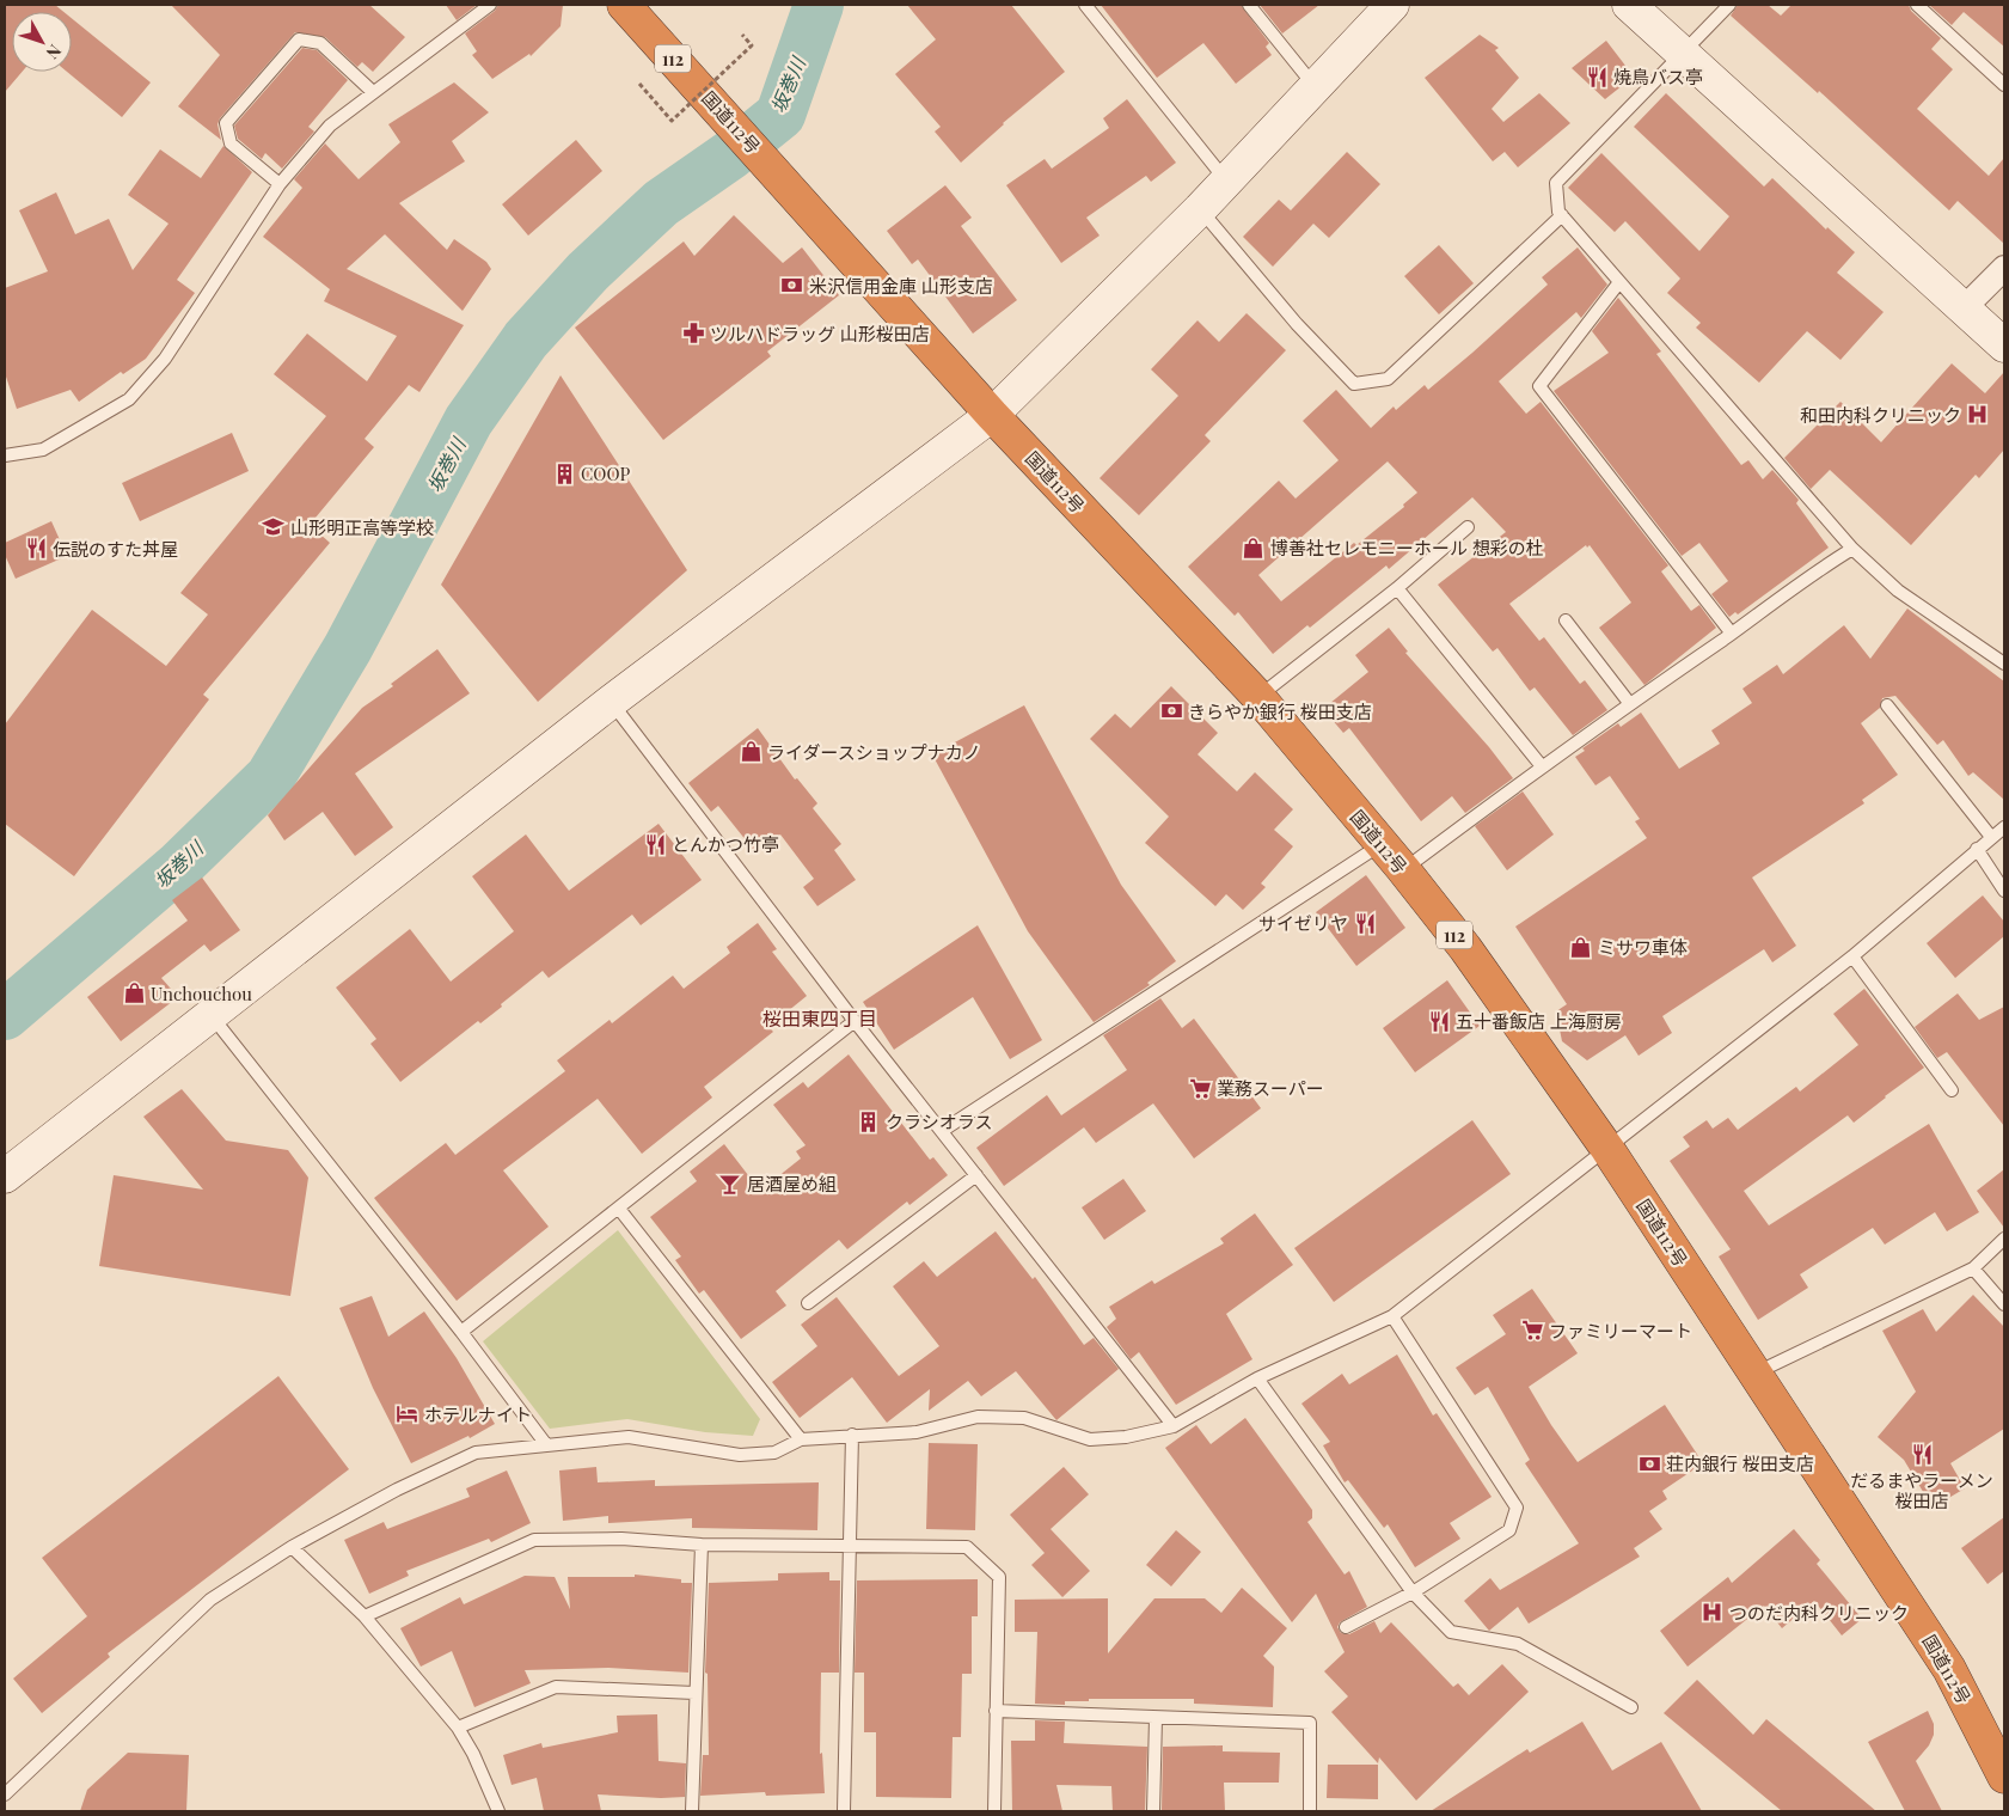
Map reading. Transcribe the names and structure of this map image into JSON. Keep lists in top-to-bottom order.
{
  "streets": {
    "highway": ["112", "国道112号"]
  },
  "districts": ["桜田東四丁目"],
  "water": ["坂巻川"],
  "places": {
    "restaurant": [
      "焼鳥バス亭",
      "伝説のすた丼屋",
      "とんかつ竹亭",
      "サイゼリヤ",
      "五十番飯店 上海厨房",
      "だるまやラーメン 桜田店"
    ],
    "bank": ["米沢信用金庫 山形支店", "きらやか銀行 桜田支店", "荘内銀行 桜田支店"],
    "pharmacy": ["ツルハドラッグ 山形桜田店"],
    "hospital": ["和田内科クリニック", "つのだ内科クリニック"],
    "building": ["COOP", "クラシオラス"],
    "school or university": ["山形明正高等学校"],
    "shop": [
      "博善社セレモニーホール 想彩の杜",
      "ライダースショップナカノ",
      "ミサワ車体",
      "Unchouchou"
    ],
    "supermarket": ["業務スーパー", "ファミリーマート"],
    "bar": ["居酒屋め組"],
    "hotel": ["ホテルナイト"]
  },
  "north": "bottom right"
}
